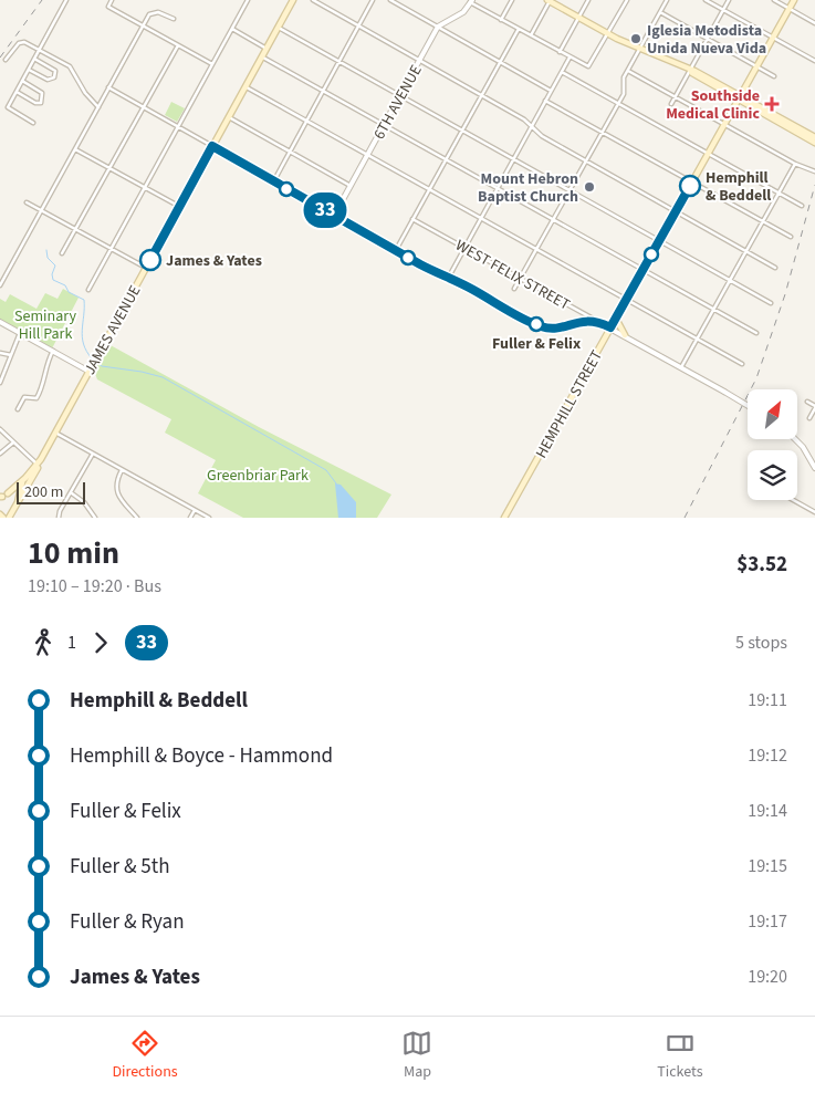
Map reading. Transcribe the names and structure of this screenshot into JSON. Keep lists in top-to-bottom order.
{
  "streets": {
    "main road": ["JAMES AVENUE", "HEMPHILL STREET"],
    "street": ["6TH AVENUE", "WEST FELIX STREET"]
  },
  "crossings": [
    ["WEST FELIX STREET", "HEMPHILL STREET"]
  ],
  "parks": ["Seminary Hill Park", "Greenbriar Park"],
  "places": {
    "other": [
      "Iglesia Metodista Unida Nueva Vida",
      "Hemphill & Beddell",
      "Mount Hebron Baptist Church",
      "James & Yates",
      "Fuller & Felix"
    ],
    "health": ["Southside Medical Clinic"]
  },
  "lines": ["bus line 33"],
  "scale_bar": "200 m",
  "north": "top right",
  "page": {
    "on_map": "33",
    "scale": "200 m",
    "heading": ["10 min", "19:10 – 19:20 · Bus", "$3.52"],
    "legs": ["1", "33", "5 stops"],
    "list": [
      {
        "name": "Hemphill & Beddell",
        "value": "19:11"
      },
      {
        "name": "Hemphill & Boyce - Hammond",
        "value": "19:12"
      },
      {
        "name": "Fuller & Felix",
        "value": "19:14"
      },
      {
        "name": "Fuller & 5th",
        "value": "19:15"
      },
      {
        "name": "Fuller & Ryan",
        "value": "19:17"
      },
      {
        "name": "James & Yates",
        "value": "19:20"
      }
    ],
    "tabs": ["Directions", "Map", "Tickets"]
  }
}
